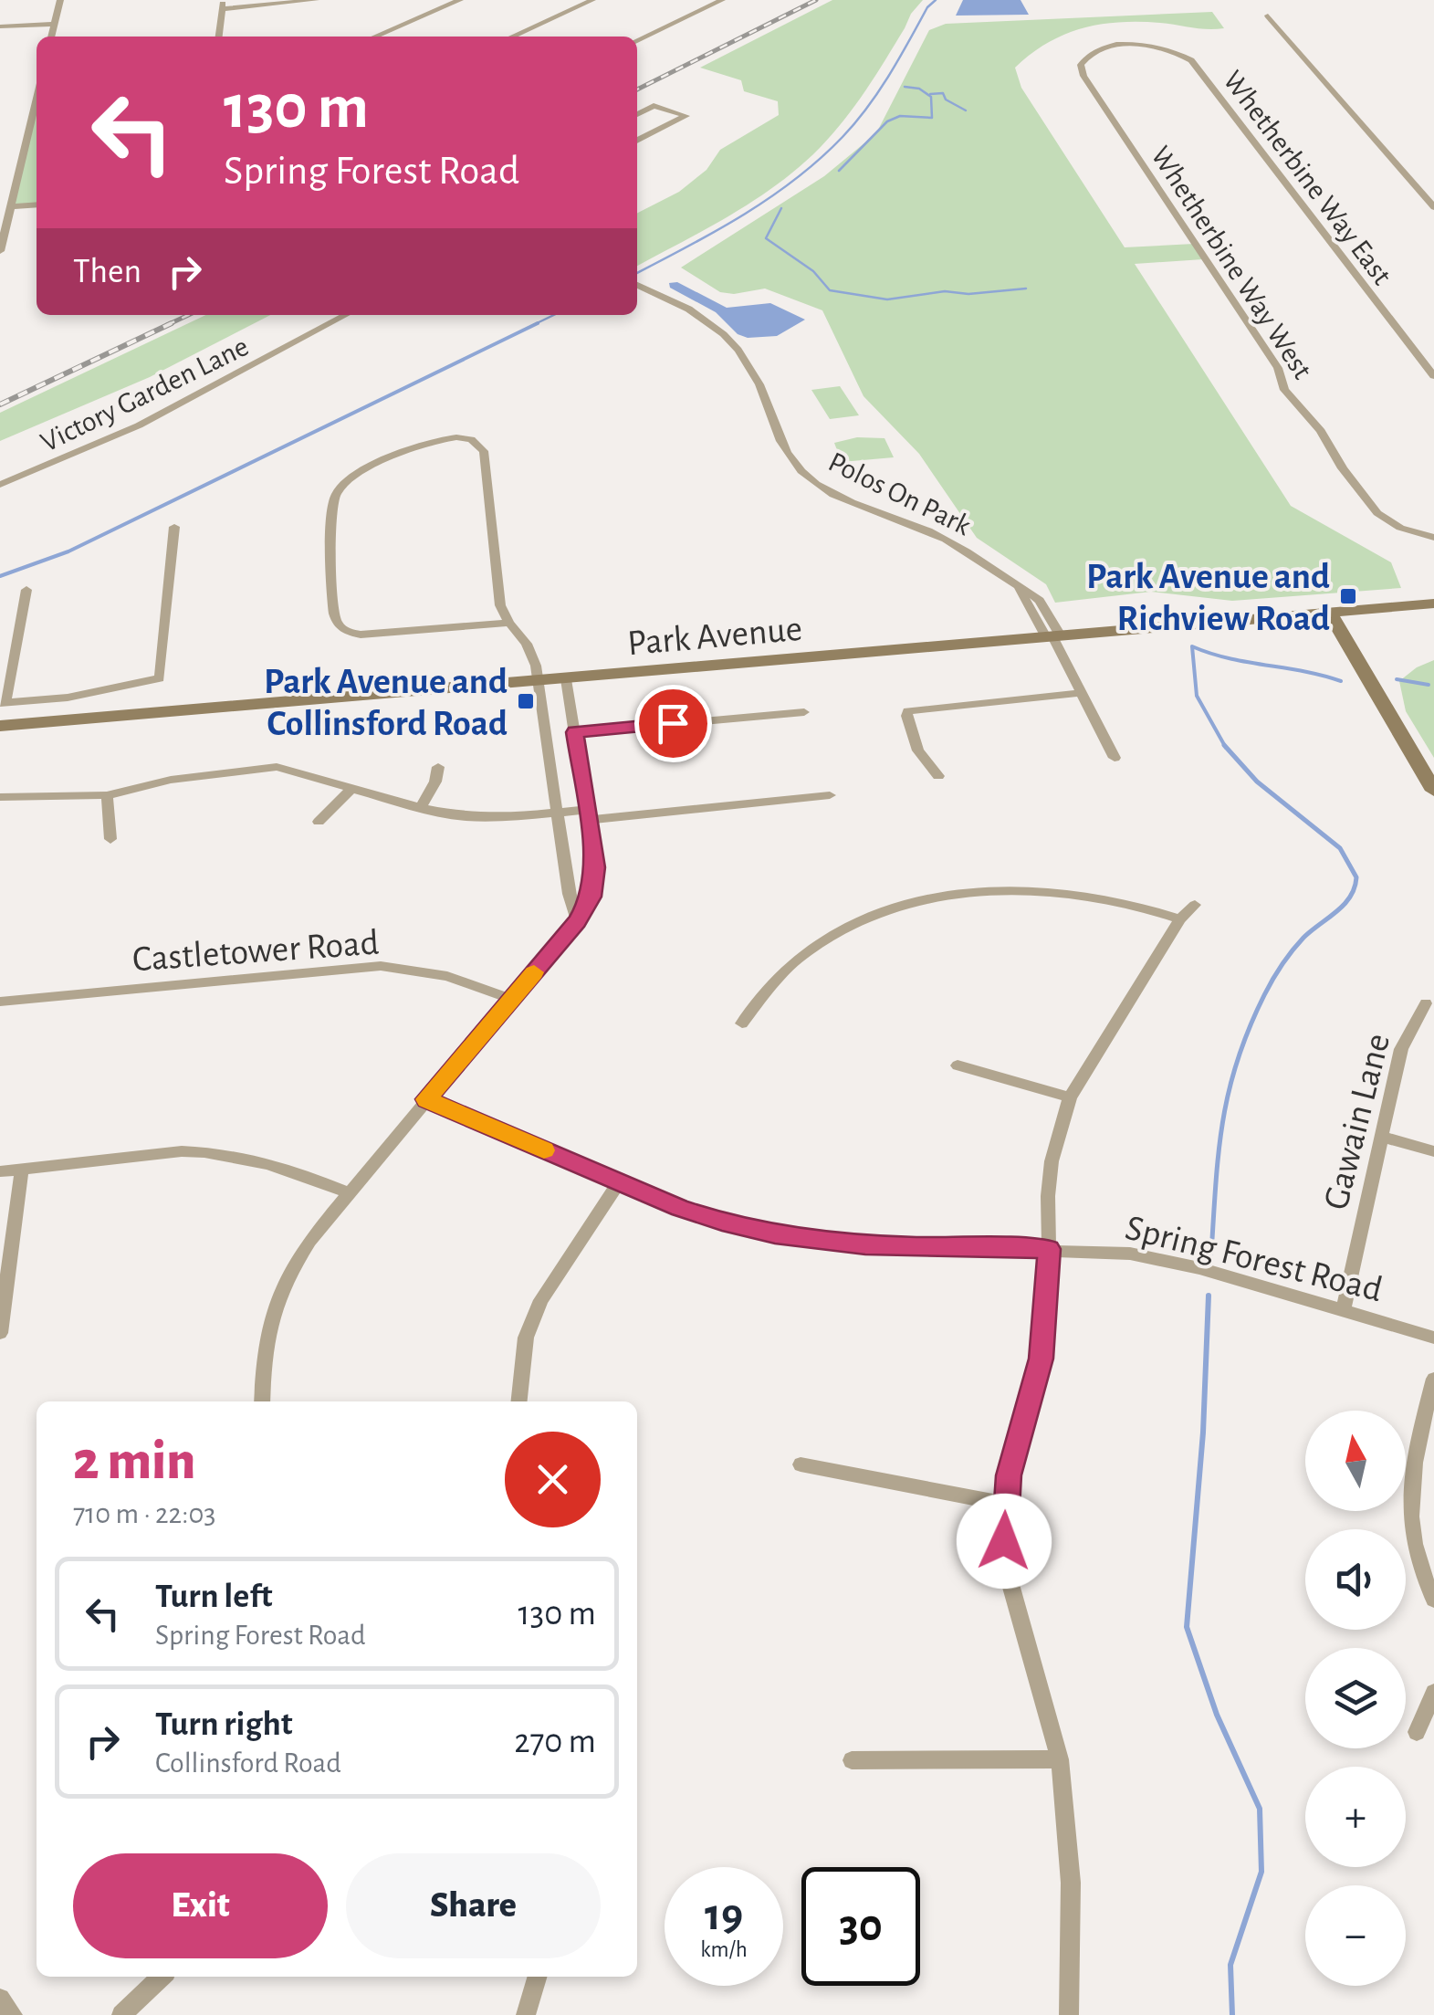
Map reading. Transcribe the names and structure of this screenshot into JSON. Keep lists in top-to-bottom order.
{
  "streets": {
    "main road": ["Park Avenue"],
    "street": [
      "Whetherbine Way East",
      "Whetherbine Way West",
      "Victory Garden Lane",
      "Polos On Park",
      "Castletower Road",
      "Gawain Lane",
      "Spring Forest Road"
    ]
  },
  "crossings": [
    ["Whetherbine Way East", "Whetherbine Way West"],
    ["Polos On Park", "Park Avenue"],
    ["Gawain Lane", "Spring Forest Road"]
  ],
  "places": {
    "transit": ["Park Avenue and Richview Road", "Park Avenue and Collinsford Road"]
  },
  "north": "top",
  "page": {
    "turn": ["130 m", "Spring Forest Road"],
    "then": "Then",
    "heading": ["2 min", "710 m · 22:03"],
    "map_buttons": ["+", "−"],
    "list": [
      {
        "name": "Turn left",
        "note": "Spring Forest Road",
        "value": "130 m"
      },
      {
        "name": "Turn right",
        "note": "Collinsford Road",
        "value": "270 m"
      }
    ],
    "buttons": ["Exit", "Share"],
    "speed": "19 km/h",
    "limit": "30"
  }
}
